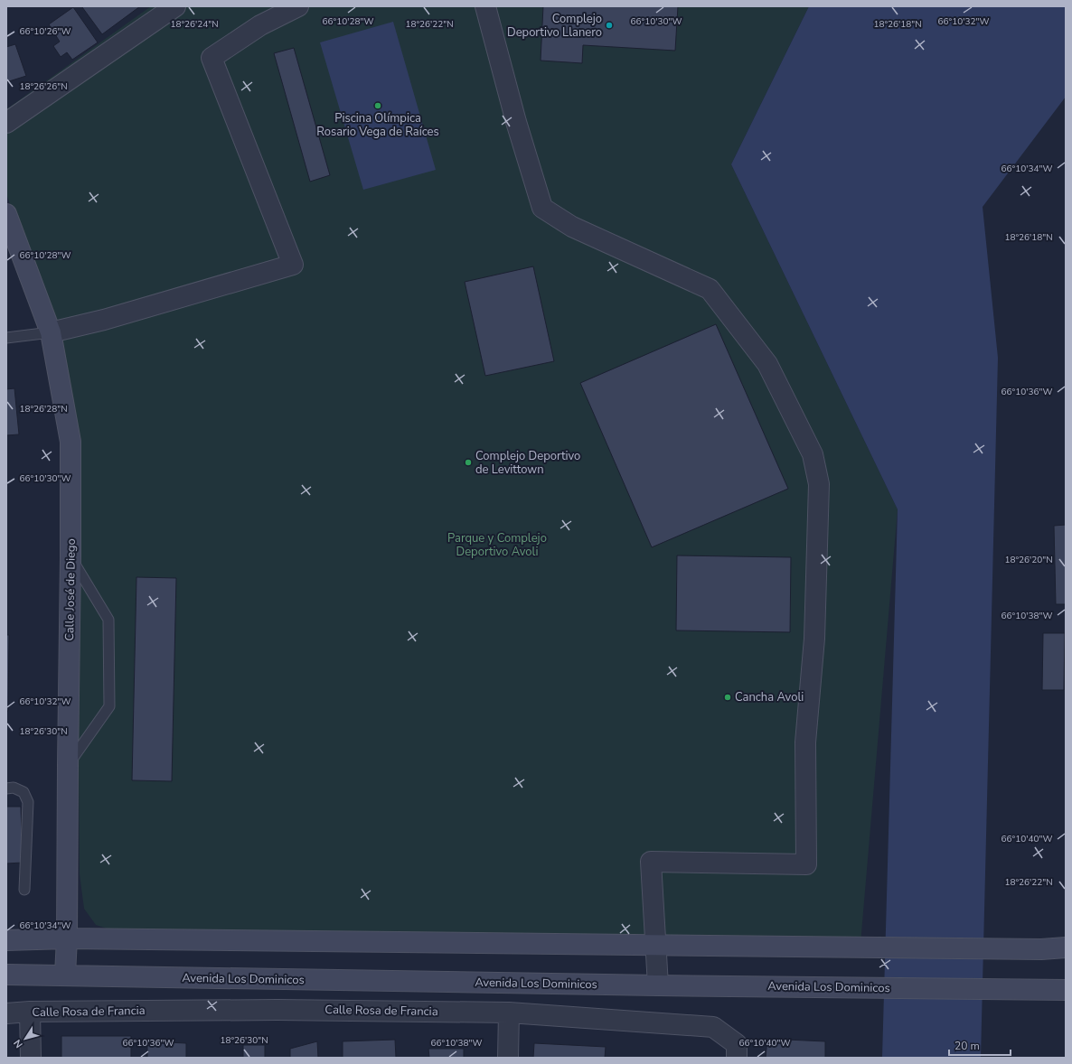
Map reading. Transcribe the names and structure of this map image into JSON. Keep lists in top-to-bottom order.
{
  "streets": {
    "street": ["Calle José de Diego", "Avenida Los Dominicos", "Calle Rosa de Francia"]
  },
  "crossings": [
    ["Calle José de Diego", "Avenida Los Dominicos"]
  ],
  "parks": ["Parque y Complejo Deportivo Avoli"],
  "places": [
    "Complejo Deportivo Llanero",
    "Piscina Olímpica Rosario Vega de Raíces",
    "Complejo Deportivo de Levittown",
    "Cancha Avoli"
  ],
  "scale_bar": "20 m",
  "north": "bottom left",
  "coordinates": [
    "66°10'28\"W",
    "66°10'30\"W",
    "66°10'32\"W",
    "18°26'24\"N",
    "18°26'22\"N",
    "18°26'18\"N",
    "66°10'26\"W",
    "18°26'26\"N",
    "66°10'34\"W",
    "66°10'36\"W",
    "18°26'28\"N",
    "18°26'20\"N",
    "66°10'38\"W",
    "18°26'30\"N",
    "66°10'40\"W"
  ]
}
